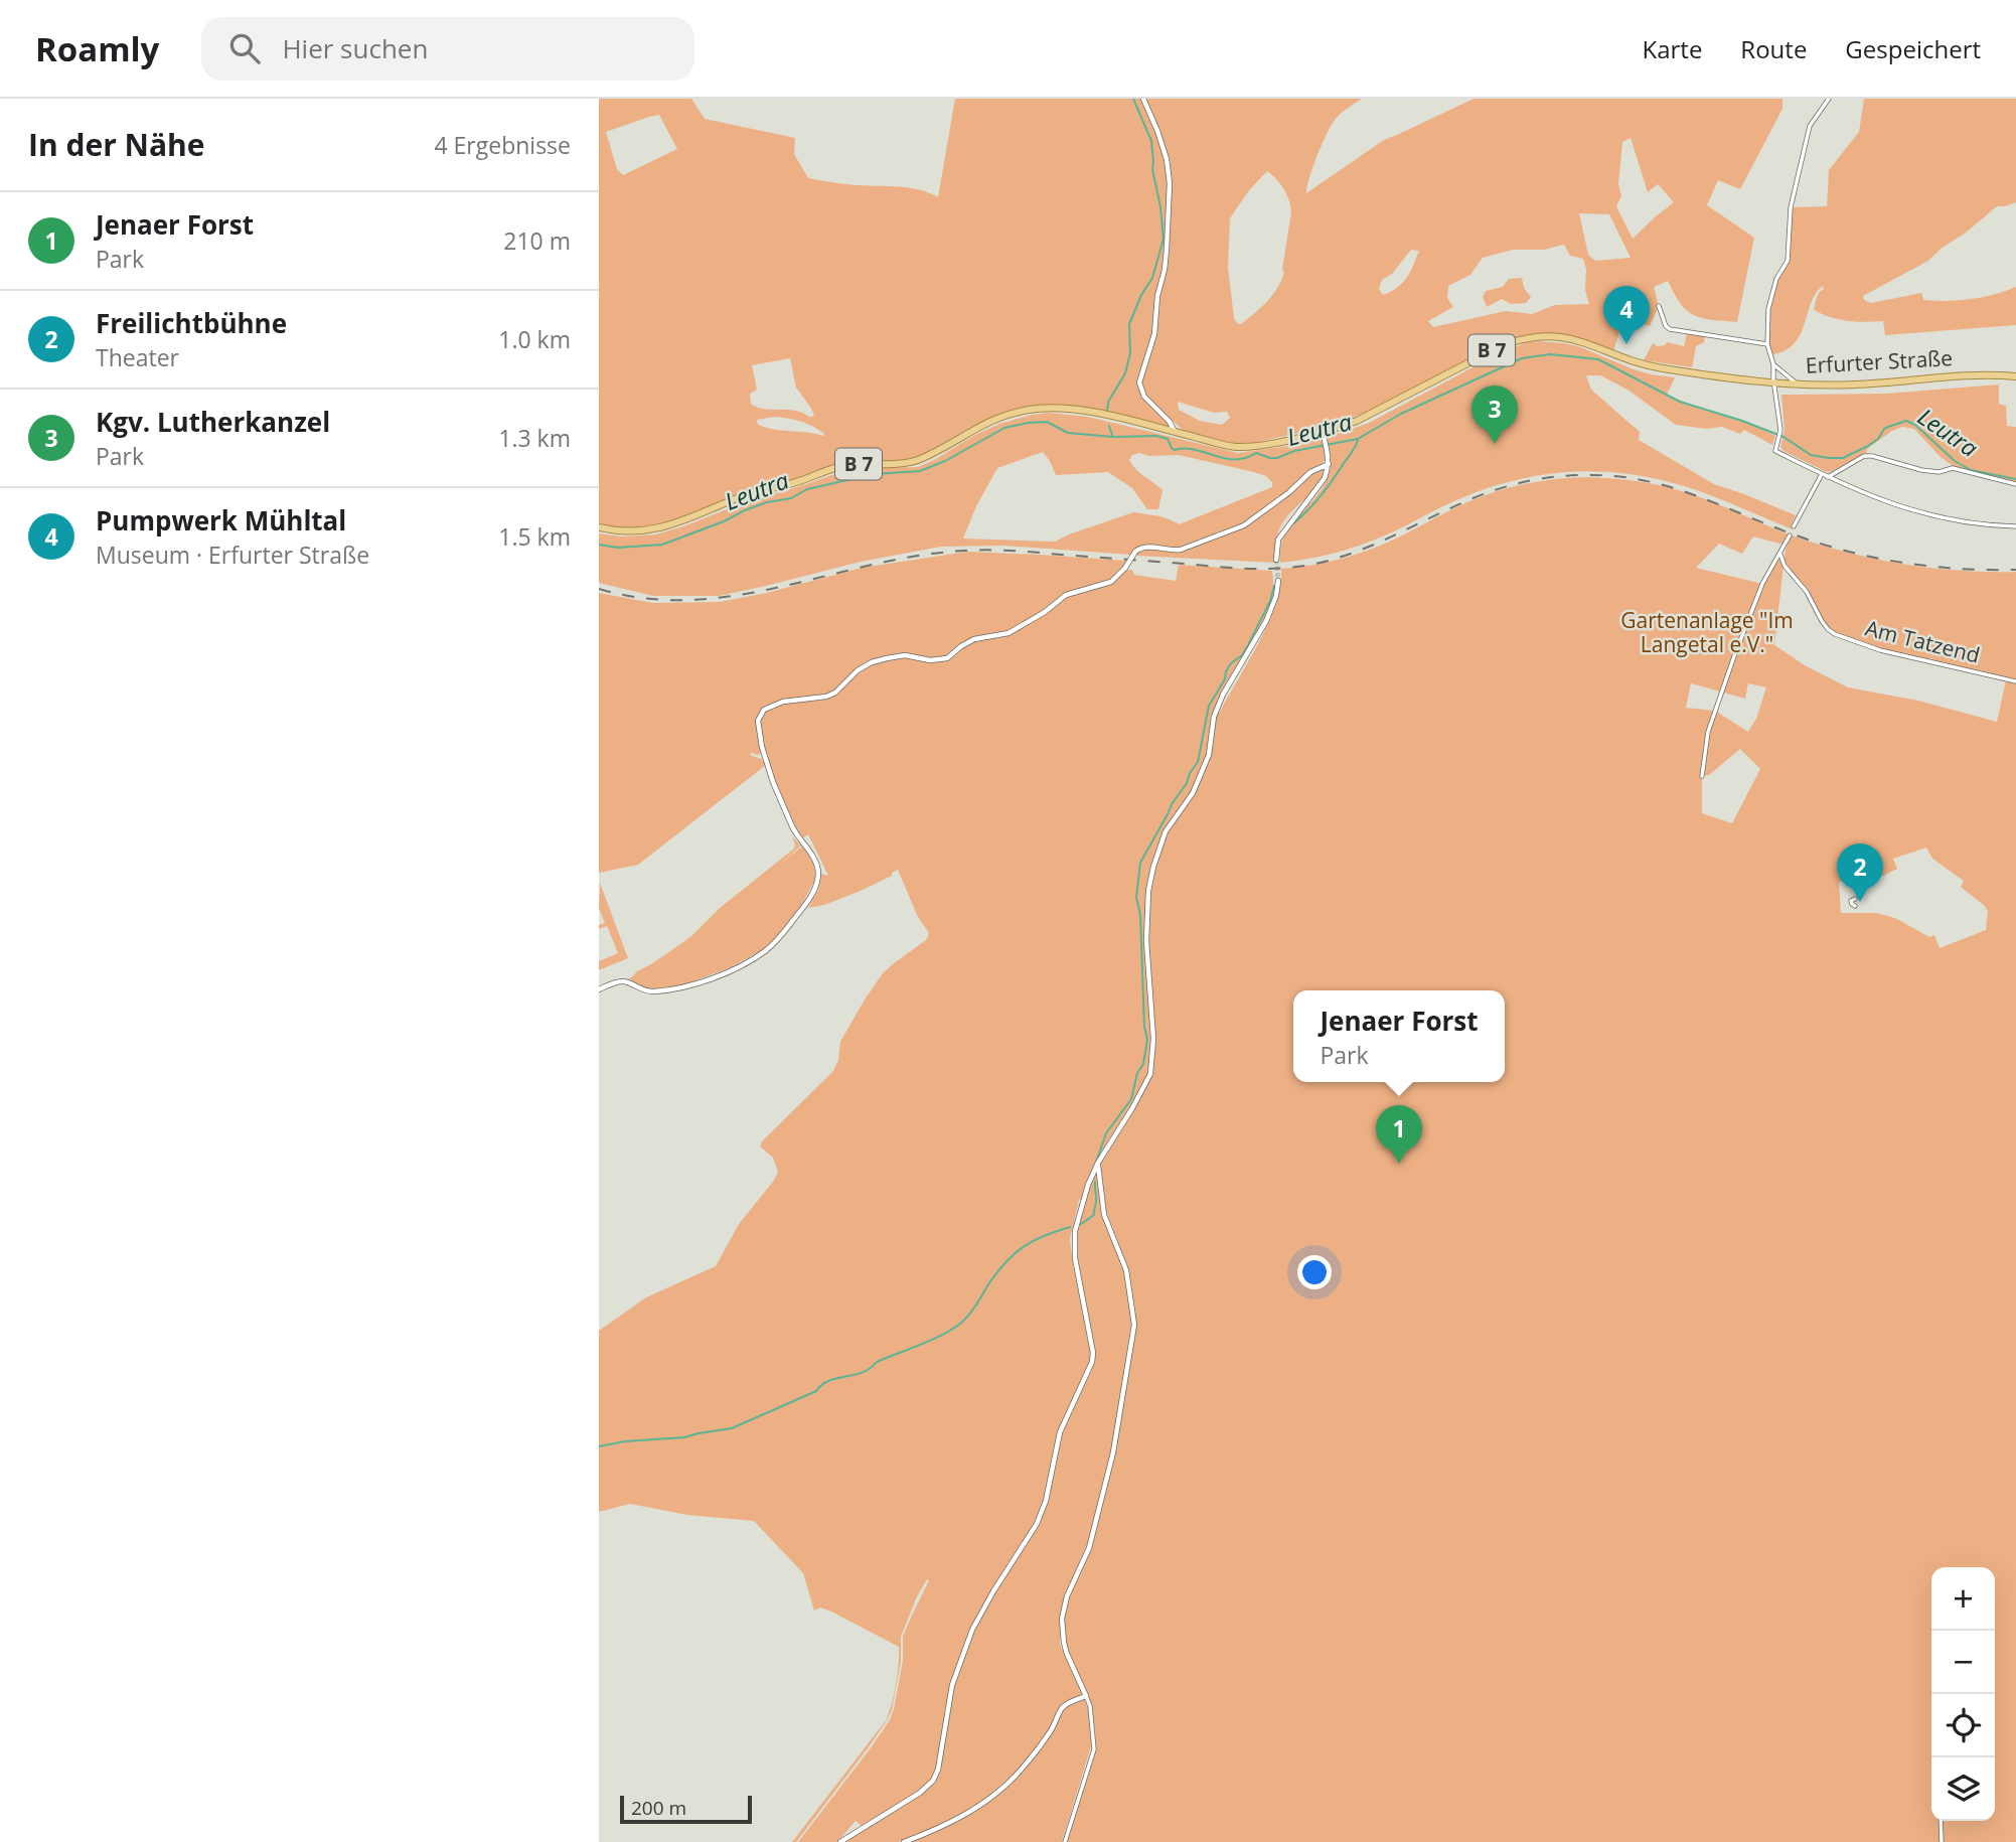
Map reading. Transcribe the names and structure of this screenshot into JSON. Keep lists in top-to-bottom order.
{
  "streets": {
    "main road": ["B 7", "Erfurter Straße"],
    "street": ["Am Tatzend"]
  },
  "crossings": [
    ["B 7", "Erfurter Straße"]
  ],
  "water": ["Leutra"],
  "parks": ["Gartenanlage \"Im Langetal e.V.\""],
  "scale_bar": "200 m",
  "page": {
    "header": "Roamly",
    "search": "Hier suchen",
    "nav": ["Karte", "Route", "Gespeichert"],
    "heading": ["In der Nähe", "4 Ergebnisse"],
    "list": [
      {
        "mark": "1",
        "name": "Jenaer Forst",
        "note": "Park",
        "value": "210 m"
      },
      {
        "mark": "2",
        "name": "Freilichtbühne",
        "note": "Theater",
        "value": "1.0 km"
      },
      {
        "mark": "3",
        "name": "Kgv. Lutherkanzel",
        "note": "Park",
        "value": "1.3 km"
      },
      {
        "mark": "4",
        "name": "Pumpwerk Mühltal",
        "note": "Museum · Erfurter Straße",
        "value": "1.5 km"
      }
    ],
    "pins": [
      "4",
      "3",
      "2",
      "1"
    ],
    "popup": ["Jenaer Forst", "Park"],
    "map_buttons": ["+", "−"],
    "scale": "200 m"
  }
}
